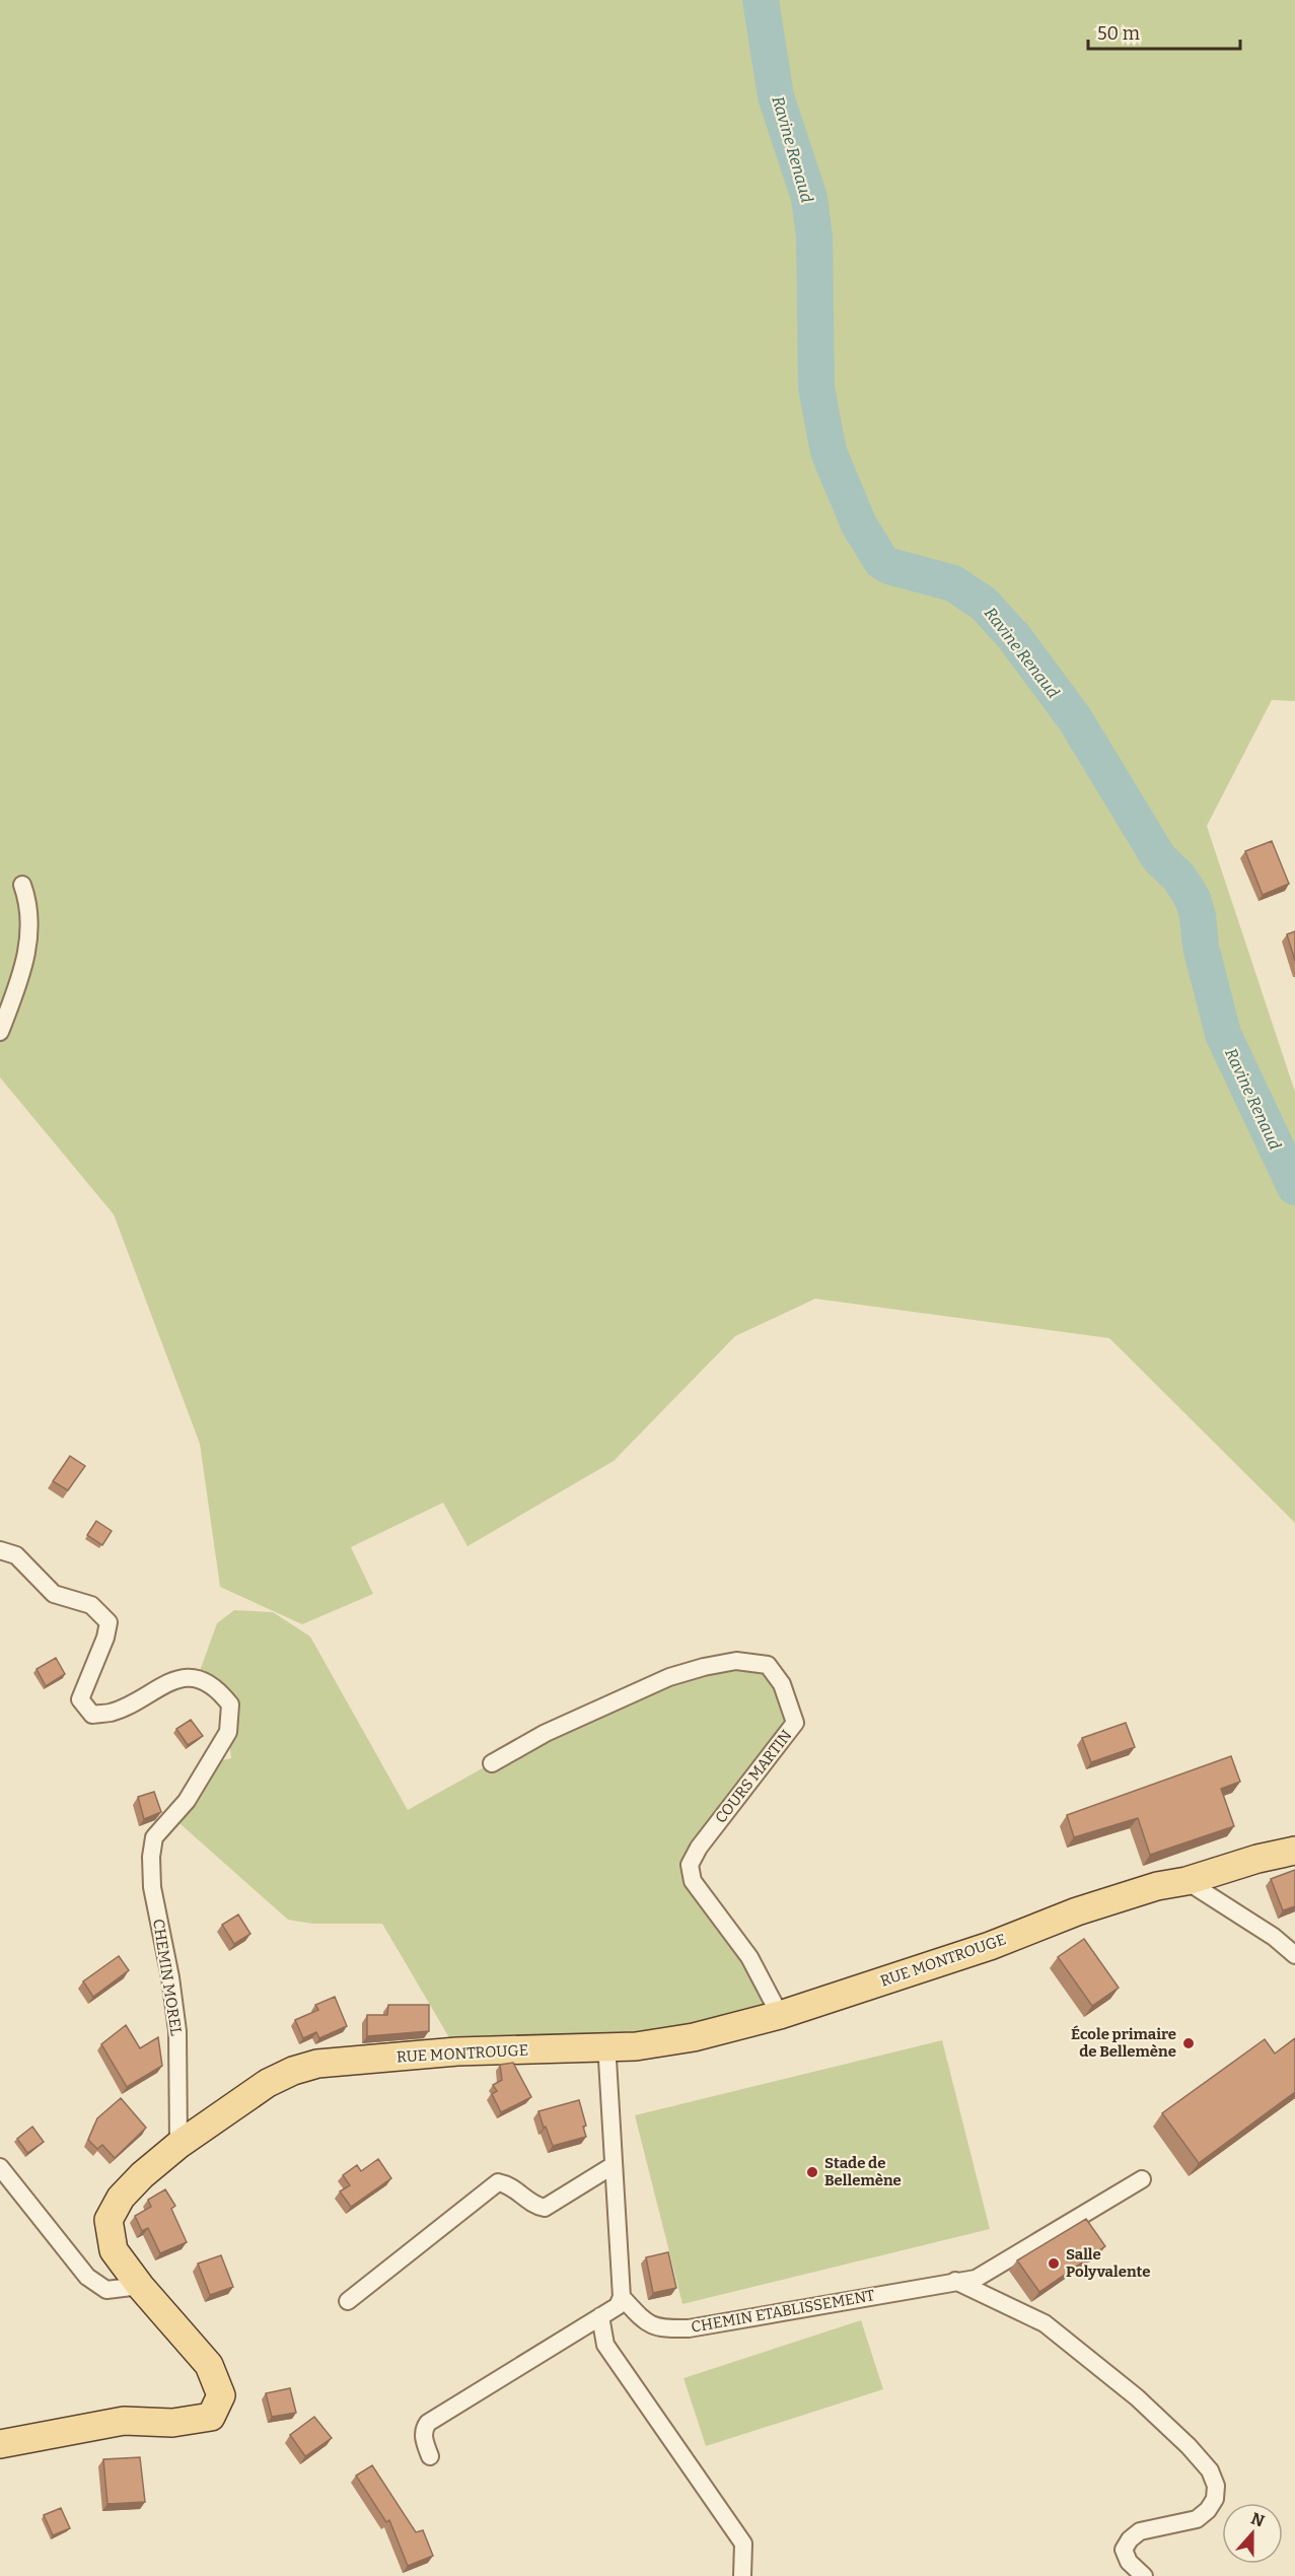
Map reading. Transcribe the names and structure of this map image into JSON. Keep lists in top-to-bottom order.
{
  "streets": {
    "main road": ["RUE MONTROUGE"],
    "street": ["COURS MARTIN", "CHEMIN MOREL", "CHEMIN ETABLISSEMENT"]
  },
  "crossings": [
    ["COURS MARTIN", "RUE MONTROUGE"],
    ["RUE MONTROUGE", "CHEMIN MOREL"]
  ],
  "water": ["Ravine Renaud"],
  "places": ["École primaire de Bellemène", "Stade de Bellemène", "Salle Polyvalente"],
  "scale_bar": "50 m",
  "north": "top"
}
